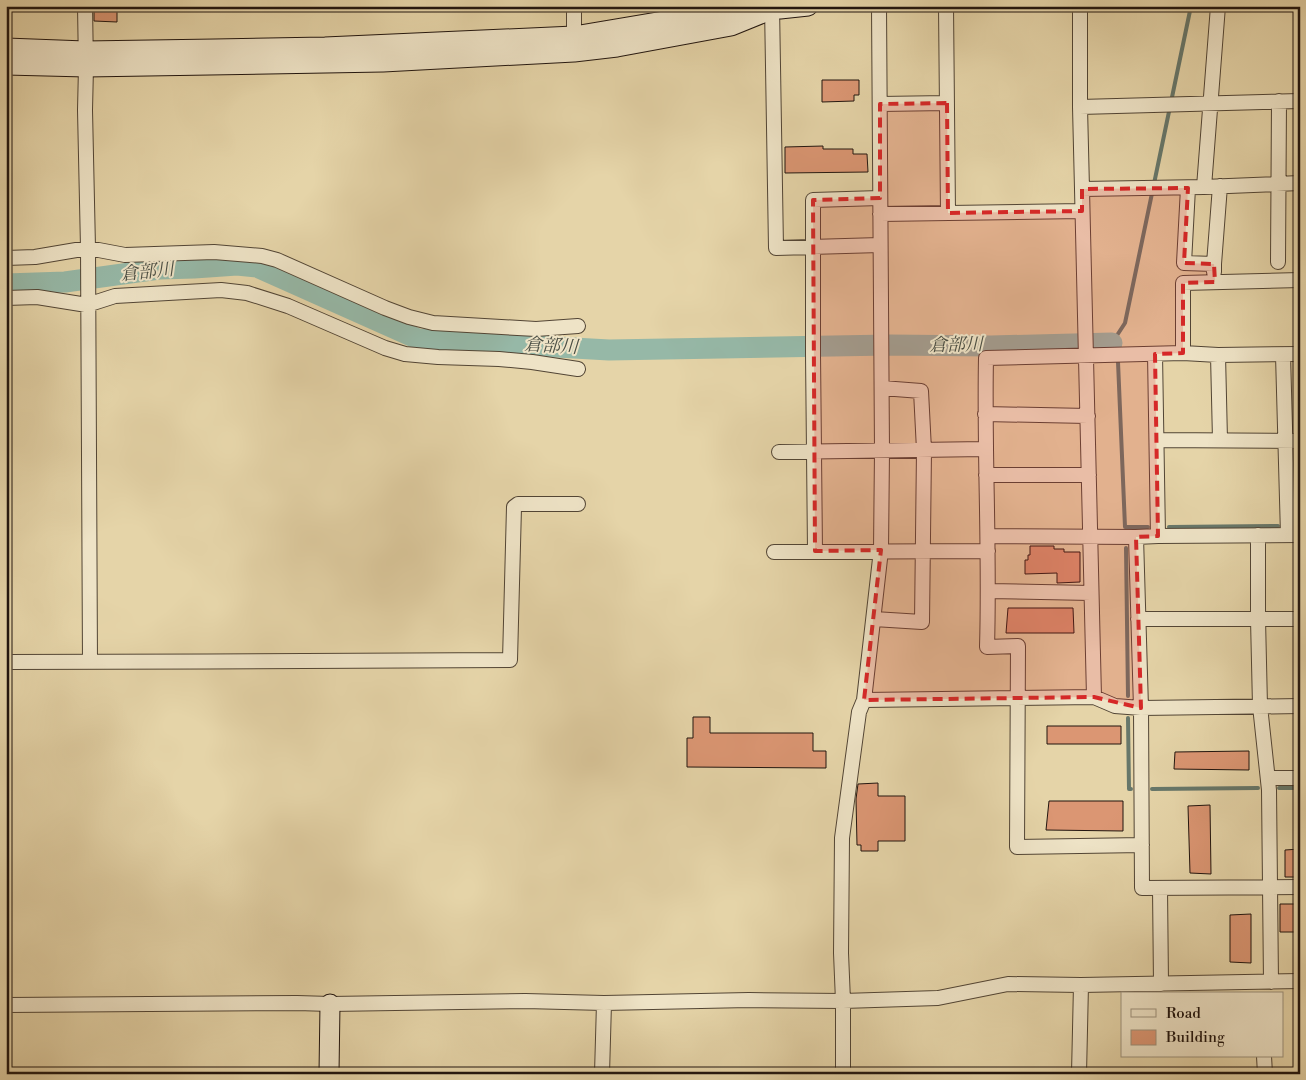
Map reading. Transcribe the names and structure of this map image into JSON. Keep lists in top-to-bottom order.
{
  "water": ["倉部川"],
  "legend": ["Road", "Building"]
}
